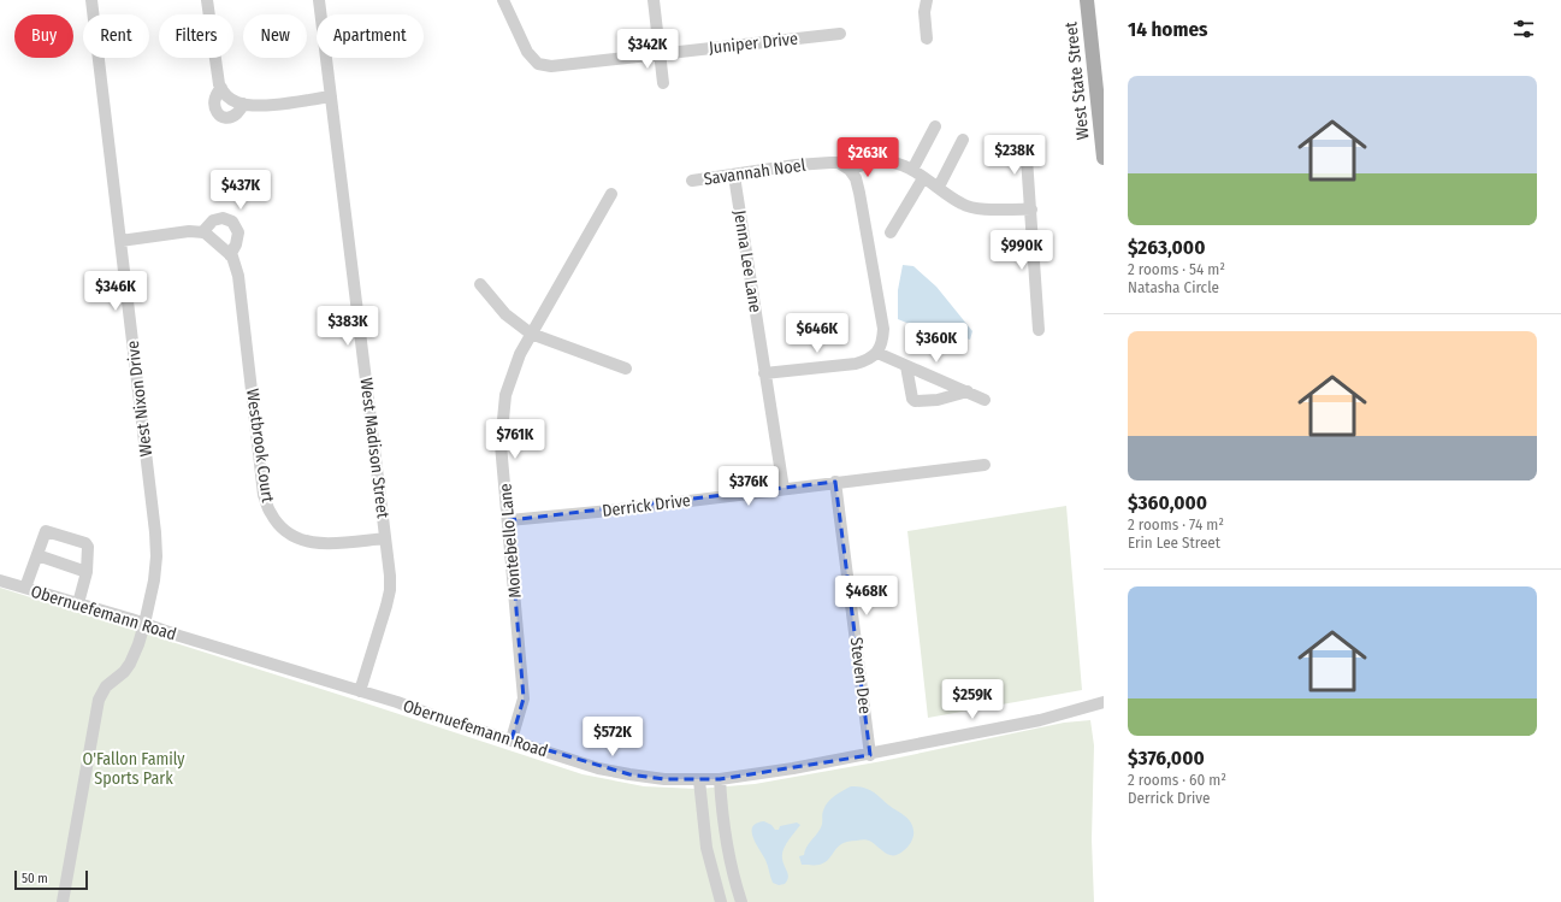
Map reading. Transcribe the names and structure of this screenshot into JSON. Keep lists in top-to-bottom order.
{
  "streets": {
    "main road": ["West State Street"],
    "street": [
      "Juniper Drive",
      "Savannah Noel",
      "Jenna Lee Lane",
      "West Nixon Drive",
      "Westbrook Court",
      "West Madison Street",
      "Derrick Drive",
      "Montebello Lane",
      "Obernuefemann Road",
      "Steven Dee"
    ]
  },
  "crossings": [
    ["Savannah Noel", "Jenna Lee Lane"],
    ["Jenna Lee Lane", "Derrick Drive"],
    ["West Nixon Drive", "Obernuefemann Road"],
    ["Westbrook Court", "West Madison Street"],
    ["West Madison Street", "Obernuefemann Road"],
    ["Derrick Drive", "Montebello Lane"],
    ["Derrick Drive", "Steven Dee"],
    ["Montebello Lane", "Obernuefemann Road"],
    ["Obernuefemann Road", "Steven Dee"]
  ],
  "parks": ["O'Fallon Family Sports Park"],
  "scale_bar": "50 m",
  "page": {
    "heading": "14 homes",
    "chip": [
      "Buy",
      "Rent",
      "Filters",
      "New",
      "Apartment"
    ],
    "price": [
      "$342K",
      "$238K",
      "$263K",
      "$437K",
      "$990K",
      "$346K",
      "$383K",
      "$646K",
      "$360K",
      "$761K",
      "$376K",
      "$468K",
      "$259K",
      "$572K"
    ],
    "list": [
      {
        "name": "$263,000",
        "note": "2 rooms · 54 m² · Natasha Circle"
      },
      {
        "name": "$360,000",
        "note": "2 rooms · 74 m² · Erin Lee Street"
      },
      {
        "name": "$376,000",
        "note": "2 rooms · 60 m² · Derrick Drive"
      }
    ],
    "scale": "50 m"
  }
}
